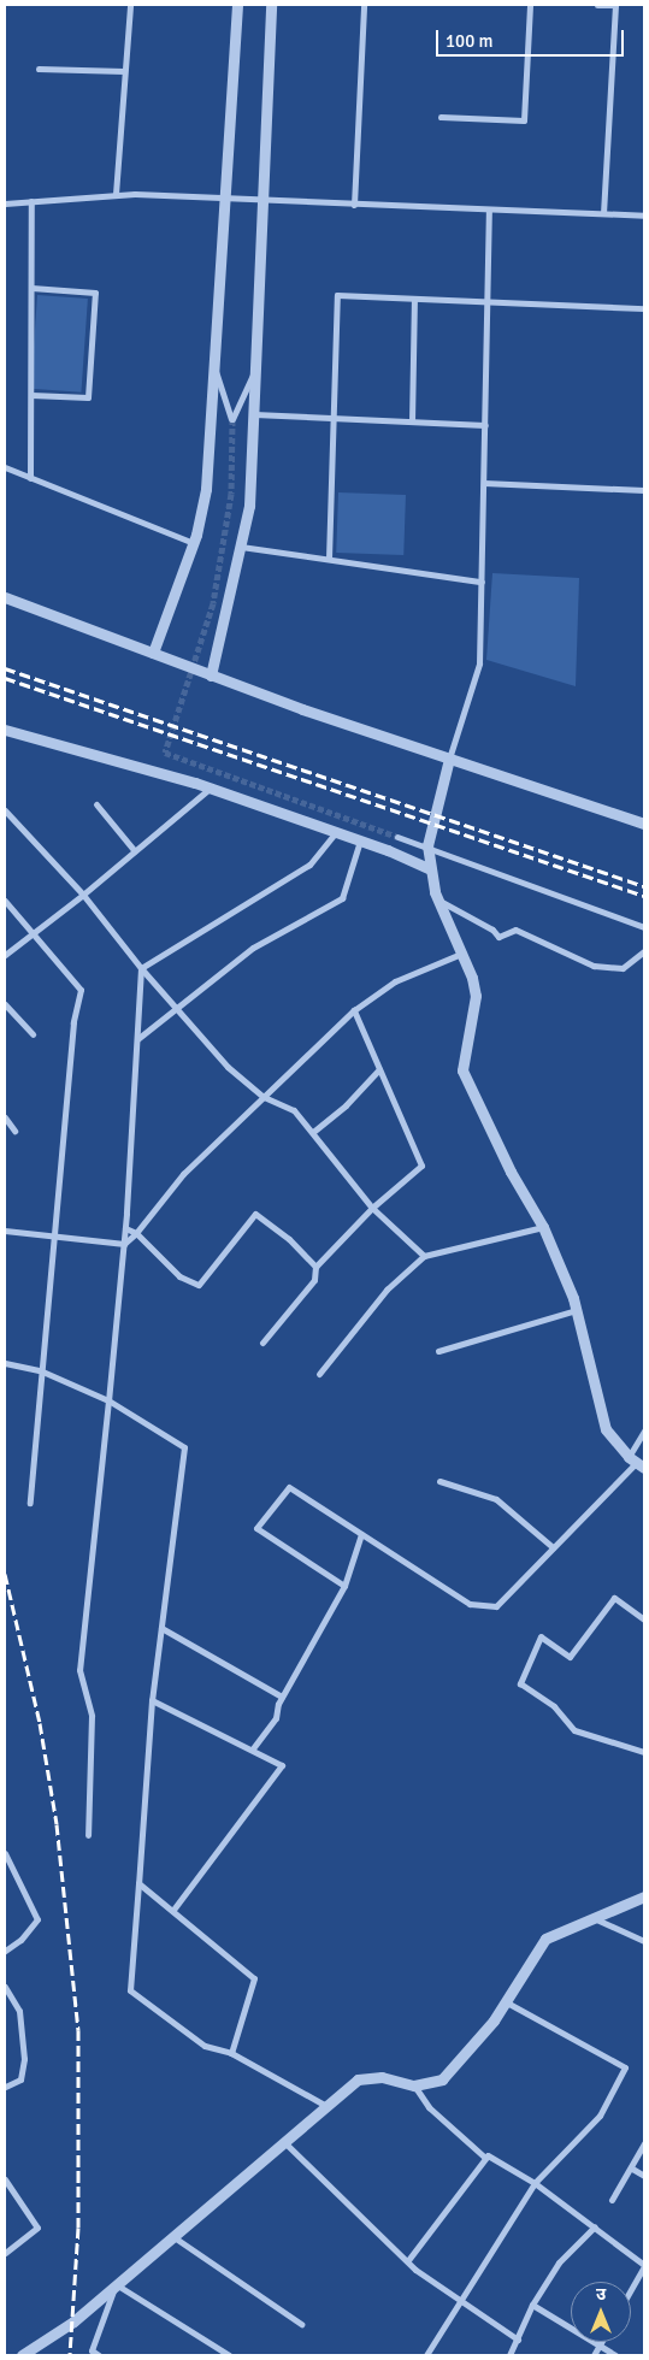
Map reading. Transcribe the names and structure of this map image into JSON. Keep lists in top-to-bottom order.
{
  "scale_bar": "100 m",
  "north": "top"
}
